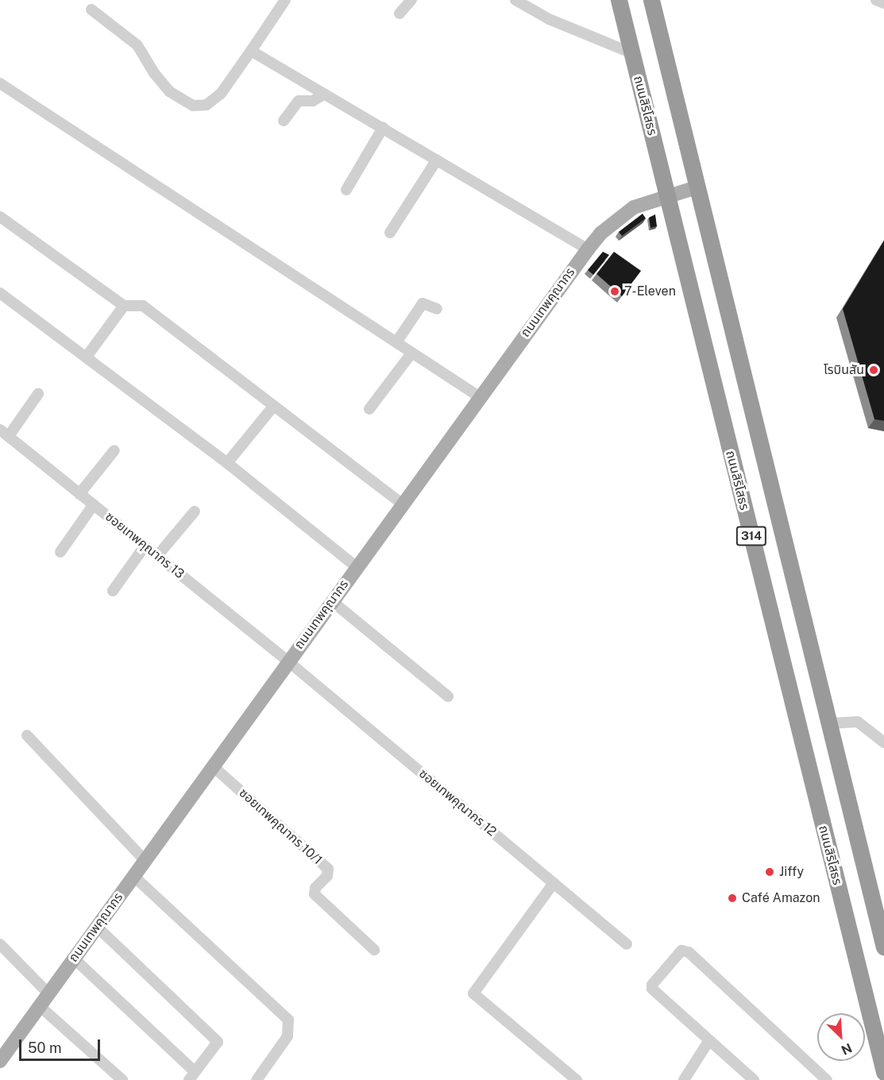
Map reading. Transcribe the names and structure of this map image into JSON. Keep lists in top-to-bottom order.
{
  "streets": {
    "highway": ["ถนนสิริโสธร", "314"],
    "main road": ["ถนนเทพคุณากร"],
    "street": ["ซอยเทพคุณากร 13", "ซอยเทพคุณากร 12", "ซอยเทพคุณากร 10/1"]
  },
  "crossings": [
    ["ถนนสิริโสธร", "ถนนเทพคุณากร"],
    ["ถนนเทพคุณากร", "314"],
    ["ถนนเทพคุณากร", "ซอยเทพคุณากร 13"],
    ["ถนนเทพคุณากร", "ซอยเทพคุณากร 12"],
    ["ถนนเทพคุณากร", "ซอยเทพคุณากร 10/1"],
    ["ซอยเทพคุณากร 13", "ซอยเทพคุณากร 12"]
  ],
  "places": [
    "7-Eleven",
    "โรบินสัน",
    "Jiffy",
    "Café Amazon"
  ],
  "scale_bar": "50 m",
  "north": "bottom right"
}
